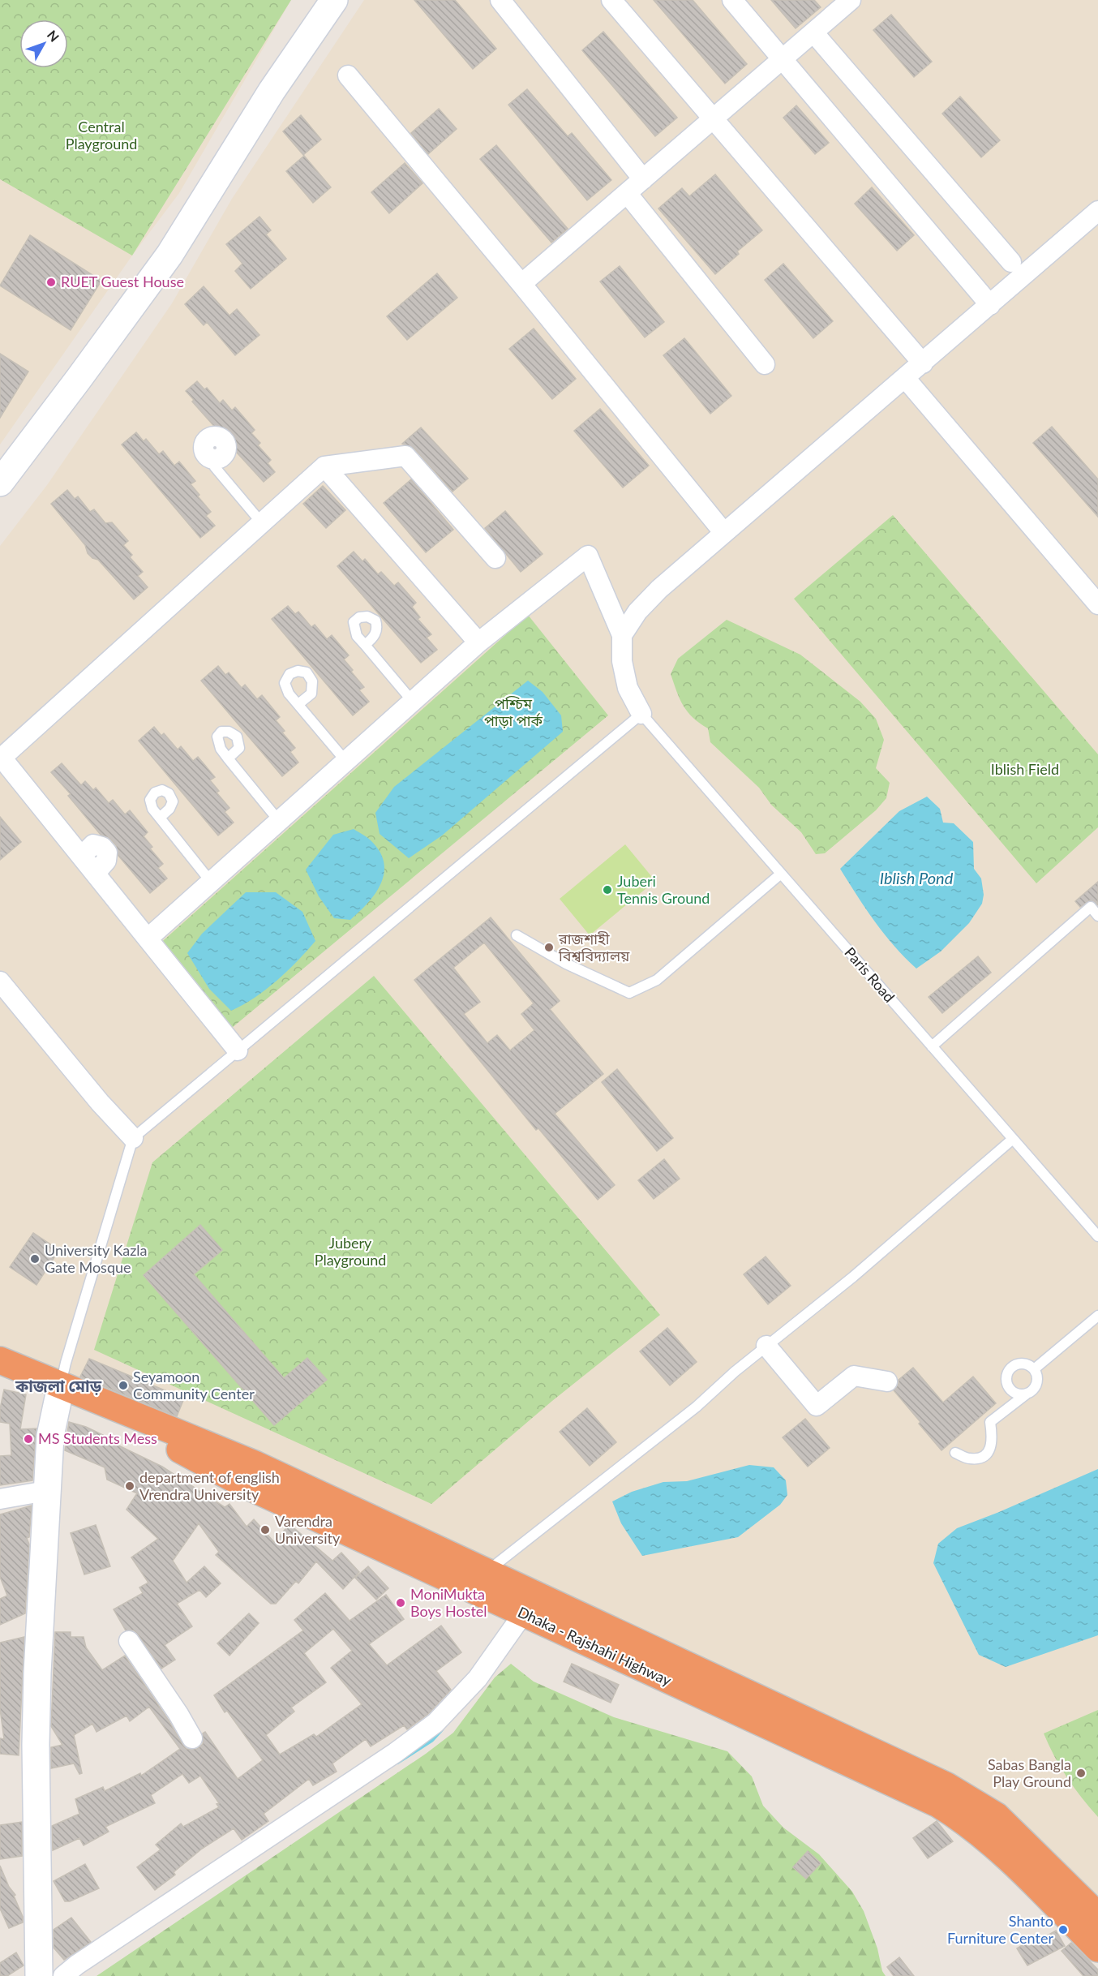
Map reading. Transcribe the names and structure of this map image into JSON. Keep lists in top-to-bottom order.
{
  "streets": {
    "highway": ["Dhaka - Rajshahi Highway"],
    "lane": ["Paris Road"]
  },
  "districts": ["কাজলা মোড়"],
  "water": ["Iblish Pond"],
  "parks": [
    "Central Playground",
    "পশ্চিম পাড়া পার্ক",
    "Iblish Field",
    "Jubery Playground"
  ],
  "places": [
    "RUET Guest House",
    "Juberi Tennis Ground",
    "রাজশাহী বিশ্ববিদ্যালয়",
    "University Kazla Gate Mosque",
    "Seyamoon Community Center",
    "MS Students Mess",
    "department of english Vrendra University",
    "Varendra University",
    "MoniMukta Boys Hostel",
    "Sabas Bangla Play Ground",
    "Shanto Furniture Center"
  ],
  "north": "top right"
}
